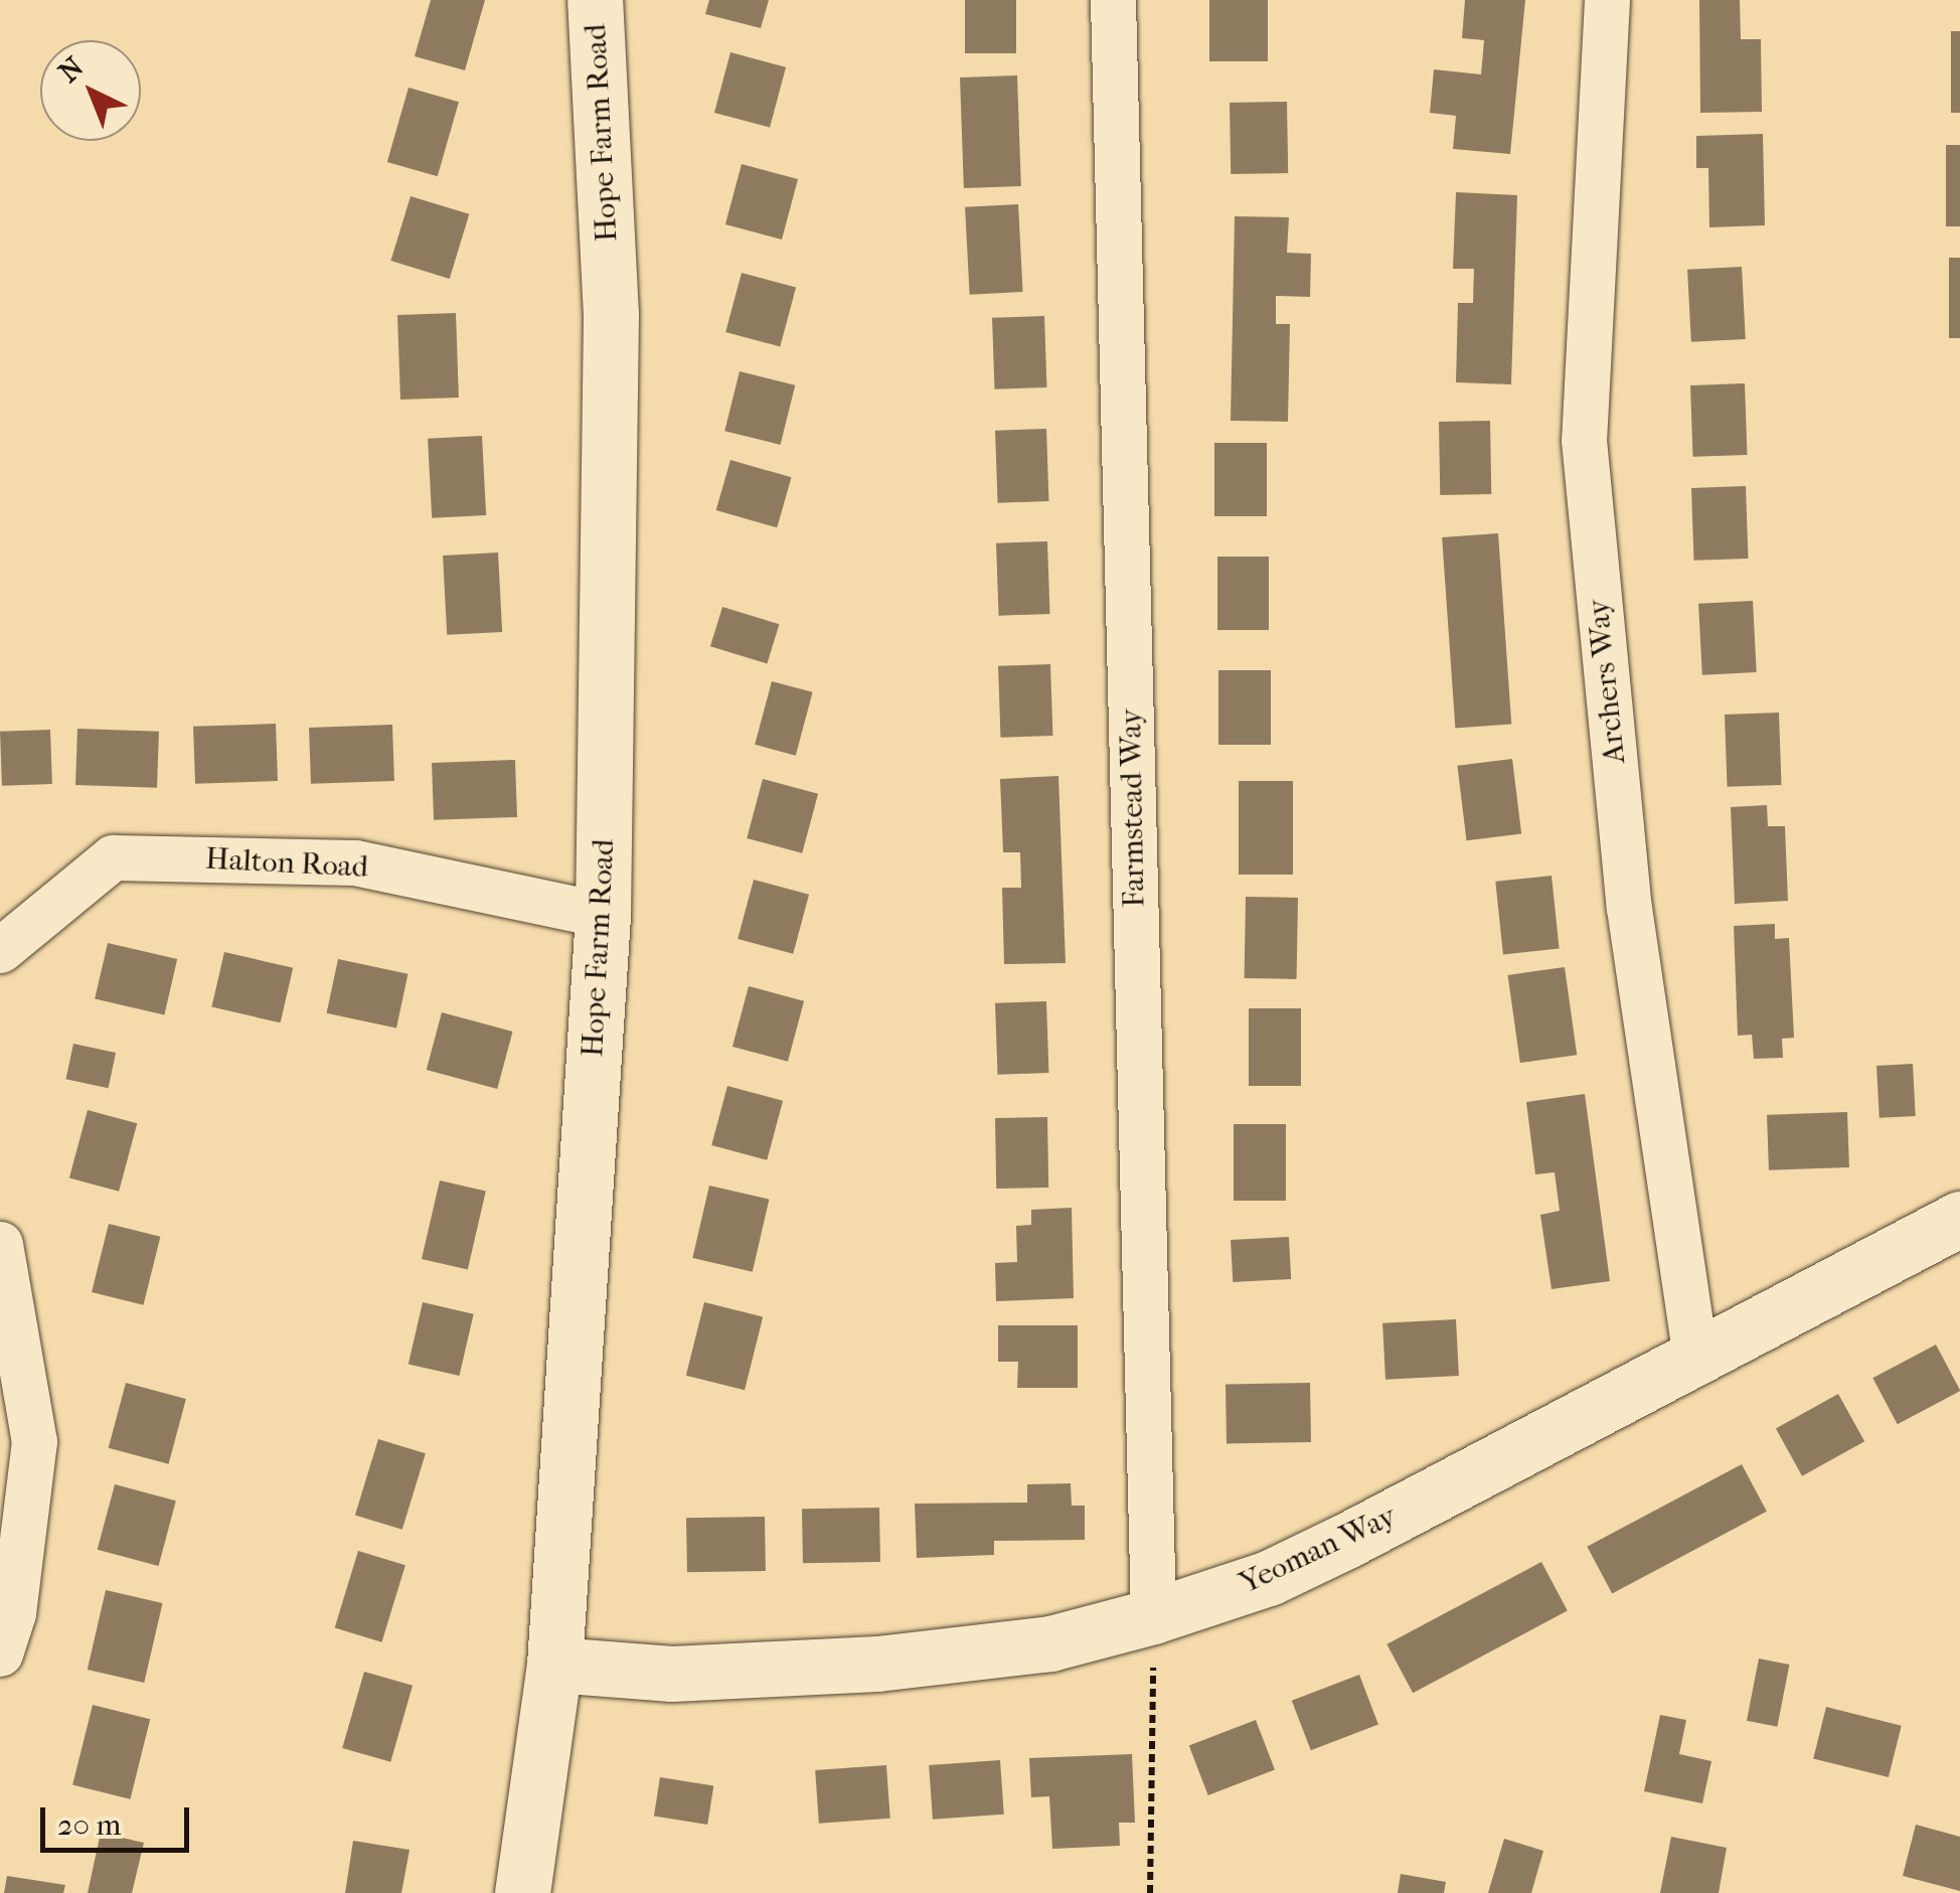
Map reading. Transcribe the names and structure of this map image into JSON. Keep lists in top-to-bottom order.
{
  "streets": {
    "street": [
      "Hope Farm Road",
      "Archers Way",
      "Farmstead Way",
      "Halton Road",
      "Yeoman Way"
    ]
  },
  "crossings": [
    ["Hope Farm Road", "Halton Road"],
    ["Hope Farm Road", "Yeoman Way"],
    ["Archers Way", "Yeoman Way"],
    ["Farmstead Way", "Yeoman Way"]
  ],
  "scale_bar": "20 m",
  "north": "top left"
}
